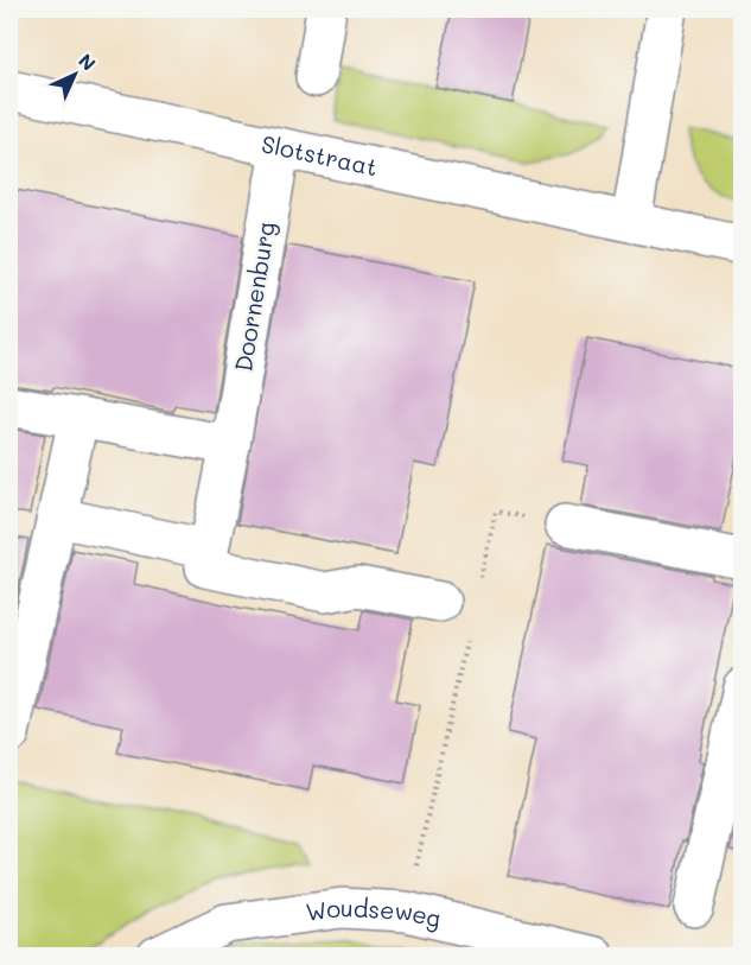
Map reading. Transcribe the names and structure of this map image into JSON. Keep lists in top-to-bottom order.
{
  "streets": {
    "street": ["Slotstraat", "Doornenburg", "Woudseweg"]
  },
  "crossings": [
    ["Slotstraat", "Doornenburg"]
  ],
  "north": "top right"
}
